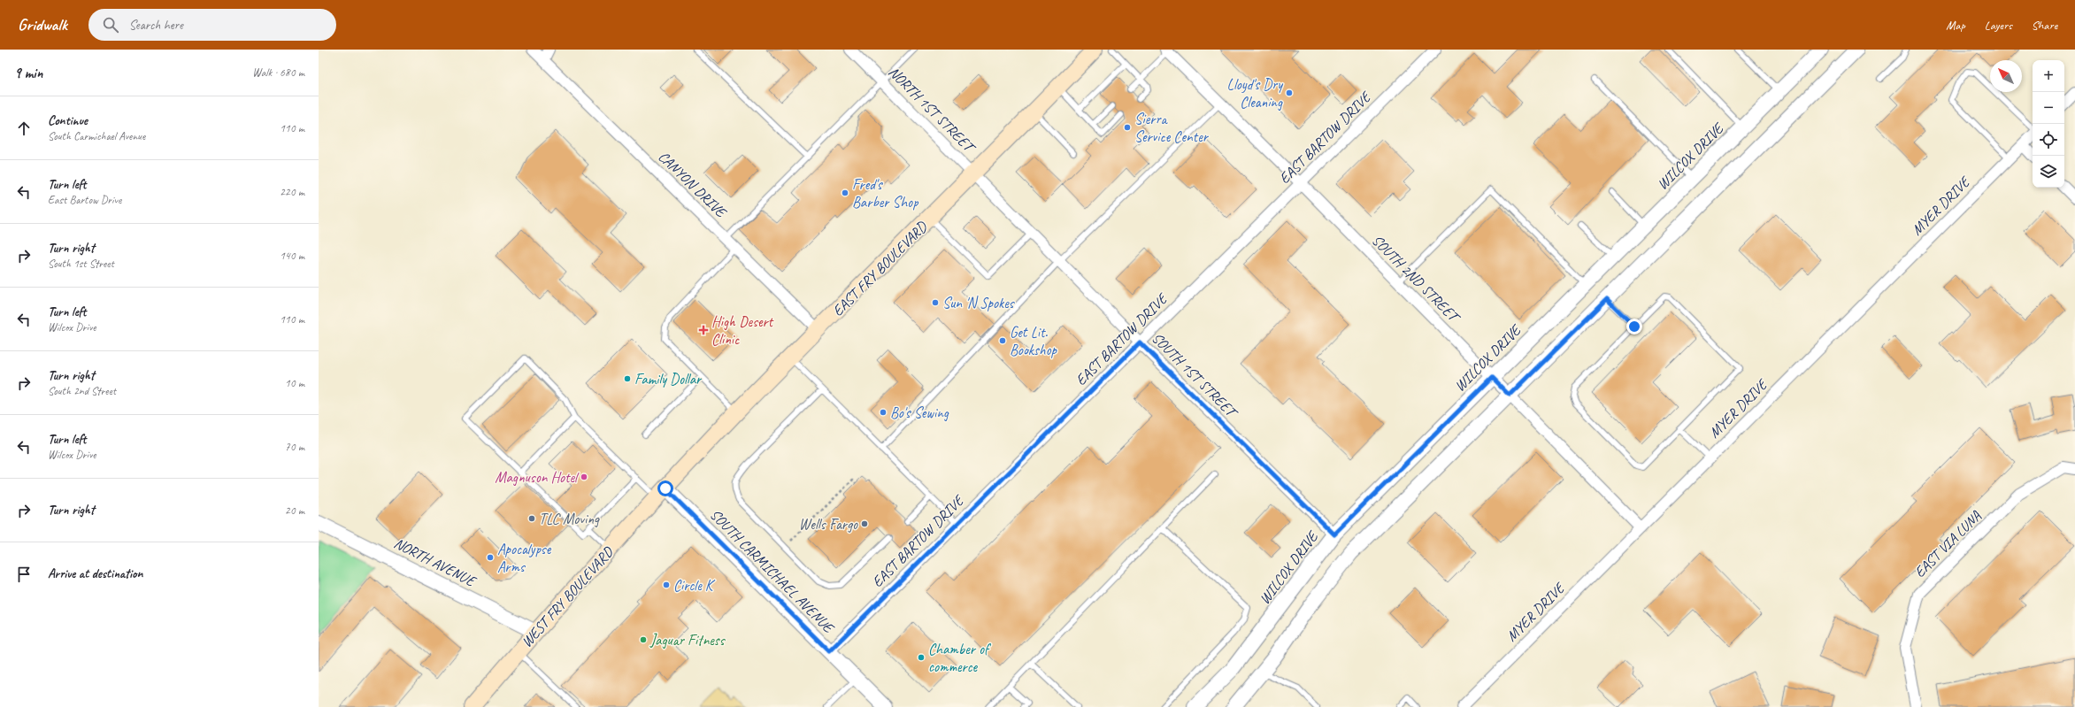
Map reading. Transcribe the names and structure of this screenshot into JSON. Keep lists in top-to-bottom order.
{
  "streets": {
    "main road": ["EAST FRY BOULEVARD", "WEST FRY BOULEVARD"],
    "street": [
      "NORTH 1ST STREET",
      "EAST BARTOW DRIVE",
      "WILCOX DRIVE",
      "CANYON DRIVE",
      "MYER DRIVE",
      "SOUTH 2ND STREET",
      "SOUTH 1ST STREET",
      "EAST VIA LUNA",
      "NORTH AVENUE",
      "SOUTH CARMICHAEL AVENUE"
    ]
  },
  "crossings": [
    ["NORTH 1ST STREET", "EAST FRY BOULEVARD"],
    ["NORTH 1ST STREET", "SOUTH 1ST STREET"],
    ["EAST BARTOW DRIVE", "SOUTH 2ND STREET"],
    ["EAST BARTOW DRIVE", "SOUTH 1ST STREET"],
    ["EAST BARTOW DRIVE", "SOUTH CARMICHAEL AVENUE"],
    ["WILCOX DRIVE", "SOUTH 2ND STREET"],
    ["WILCOX DRIVE", "SOUTH 1ST STREET"],
    ["CANYON DRIVE", "EAST FRY BOULEVARD"],
    ["MYER DRIVE", "SOUTH 2ND STREET"],
    ["EAST FRY BOULEVARD", "SOUTH 1ST STREET"],
    ["EAST FRY BOULEVARD", "SOUTH CARMICHAEL AVENUE"],
    ["EAST FRY BOULEVARD", "WEST FRY BOULEVARD"],
    ["NORTH AVENUE", "WEST FRY BOULEVARD"],
    ["SOUTH CARMICHAEL AVENUE", "WEST FRY BOULEVARD"]
  ],
  "places": {
    "other": [
      "Lloyd's Dry Cleaning",
      "Sierra Service Center",
      "Fred's Barber Shop",
      "Sun 'N Spokes",
      "Get Lit. Bookshop",
      "Family Dollar",
      "Bo's Sewing",
      "Magnuson Hotel",
      "TLC Moving",
      "Wells Fargo",
      "Apocalypse Arms",
      "Circle K",
      "Jaguar Fitness",
      "Chamber of commerce"
    ],
    "health": ["High Desert Clinic"]
  },
  "north": "top left",
  "page": {
    "header": "Gridwalk",
    "search": "Search here",
    "nav": ["Map", "Layers", "Share"],
    "heading": ["9 min", "Walk · 680 m"],
    "map_buttons": ["+", "−"],
    "list": [
      ["Continue", "South Carmichael Avenue", "110 m"],
      ["Turn left", "East Bartow Drive", "220 m"],
      ["Turn right", "South 1st Street", "140 m"],
      ["Turn left", "Wilcox Drive", "110 m"],
      ["Turn right", "South 2nd Street", "10 m"],
      ["Turn left", "Wilcox Drive", "70 m"],
      ["Turn right", "20 m"],
      "Arrive at destination"
    ]
  }
}
